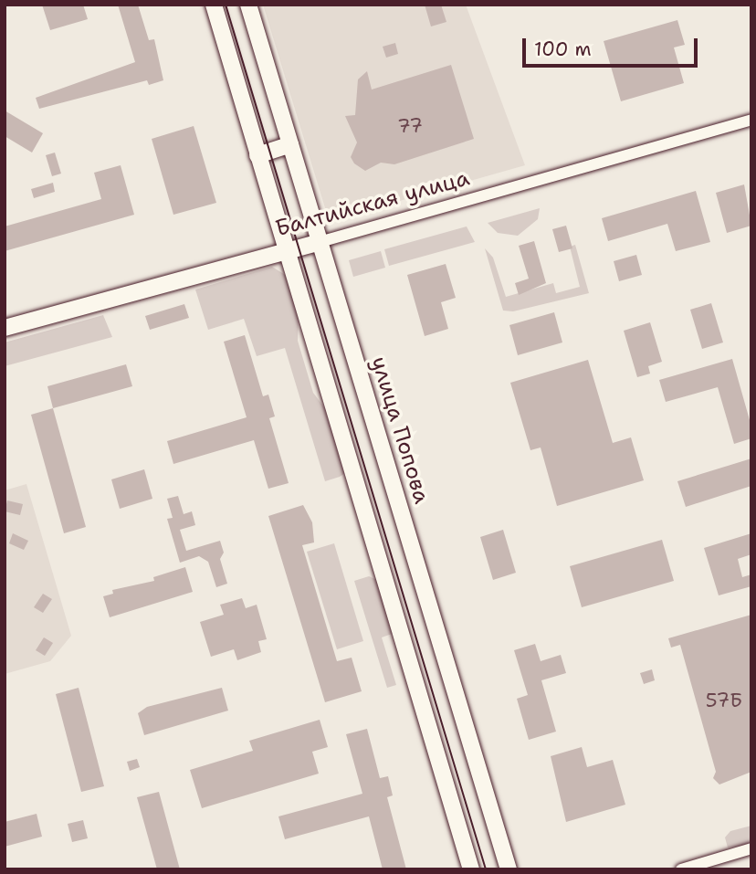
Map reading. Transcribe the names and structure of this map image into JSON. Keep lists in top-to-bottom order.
{
  "streets": {
    "main road": ["Балтийская улица", "улица Попова"]
  },
  "crossings": [
    ["Балтийская улица", "улица Попова"]
  ],
  "house_numbers": ["77", "57Б"],
  "scale_bar": "100 m"
}
